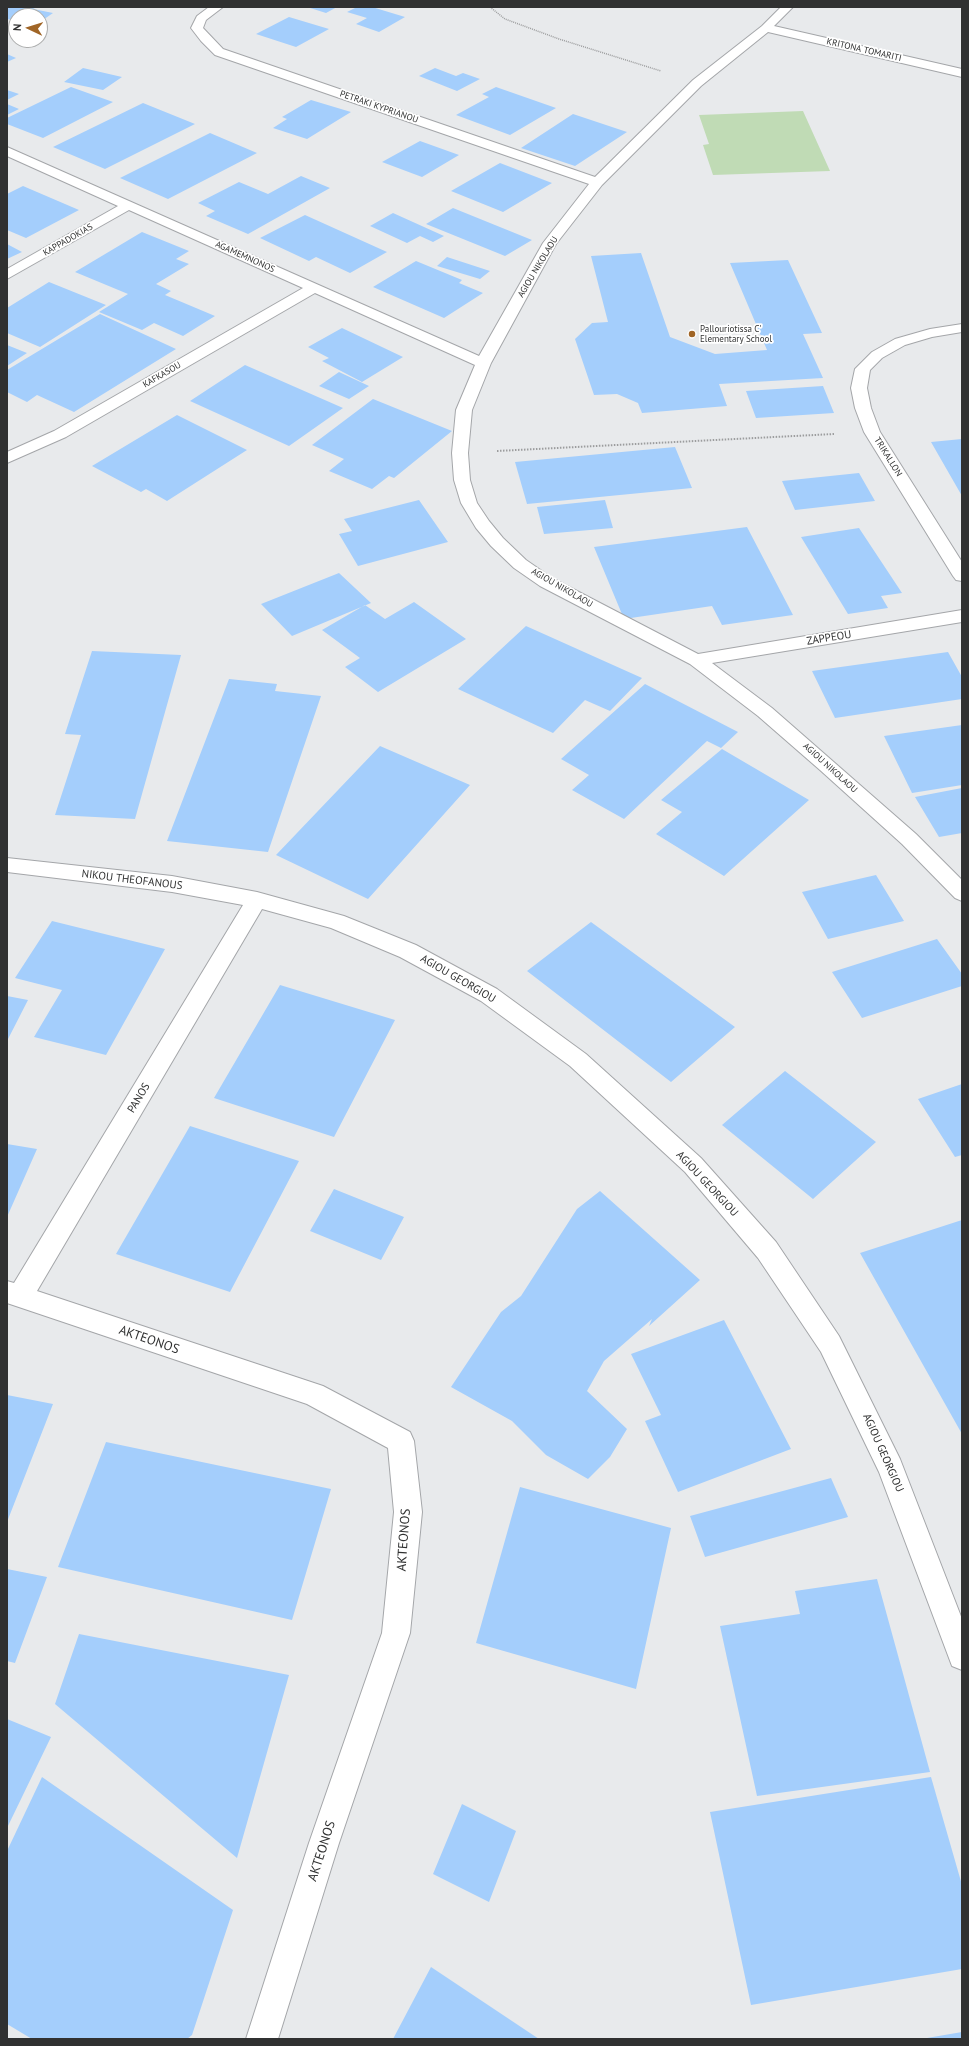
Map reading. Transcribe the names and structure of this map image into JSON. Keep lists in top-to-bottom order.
{
  "streets": {
    "street": [
      "KRITONA TOMARITI",
      "PETRAKI KYPRIANOU",
      "KAPPADOKIAS",
      "AGAMEMNONOS",
      "AGIOU NIKOLAOU",
      "KAFKASOU",
      "TRIKALLON",
      "ZAPPEOU",
      "NIKOU THEOFANOUS",
      "AGIOU GEORGIOU",
      "PANOS",
      "AKTEONOS"
    ]
  },
  "crossings": [
    ["KRITONA TOMARITI", "AGIOU NIKOLAOU"],
    ["PETRAKI KYPRIANOU", "AGIOU NIKOLAOU"],
    ["KAPPADOKIAS", "AGAMEMNONOS"],
    ["AGAMEMNONOS", "AGIOU NIKOLAOU"],
    ["AGAMEMNONOS", "KAFKASOU"],
    ["AGIOU NIKOLAOU", "ZAPPEOU"],
    ["NIKOU THEOFANOUS", "AGIOU GEORGIOU"],
    ["NIKOU THEOFANOUS", "PANOS"],
    ["AGIOU GEORGIOU", "PANOS"],
    ["PANOS", "AKTEONOS"]
  ],
  "places": ["Pallouriotissa C' Elementary School"],
  "north": "left"
}
